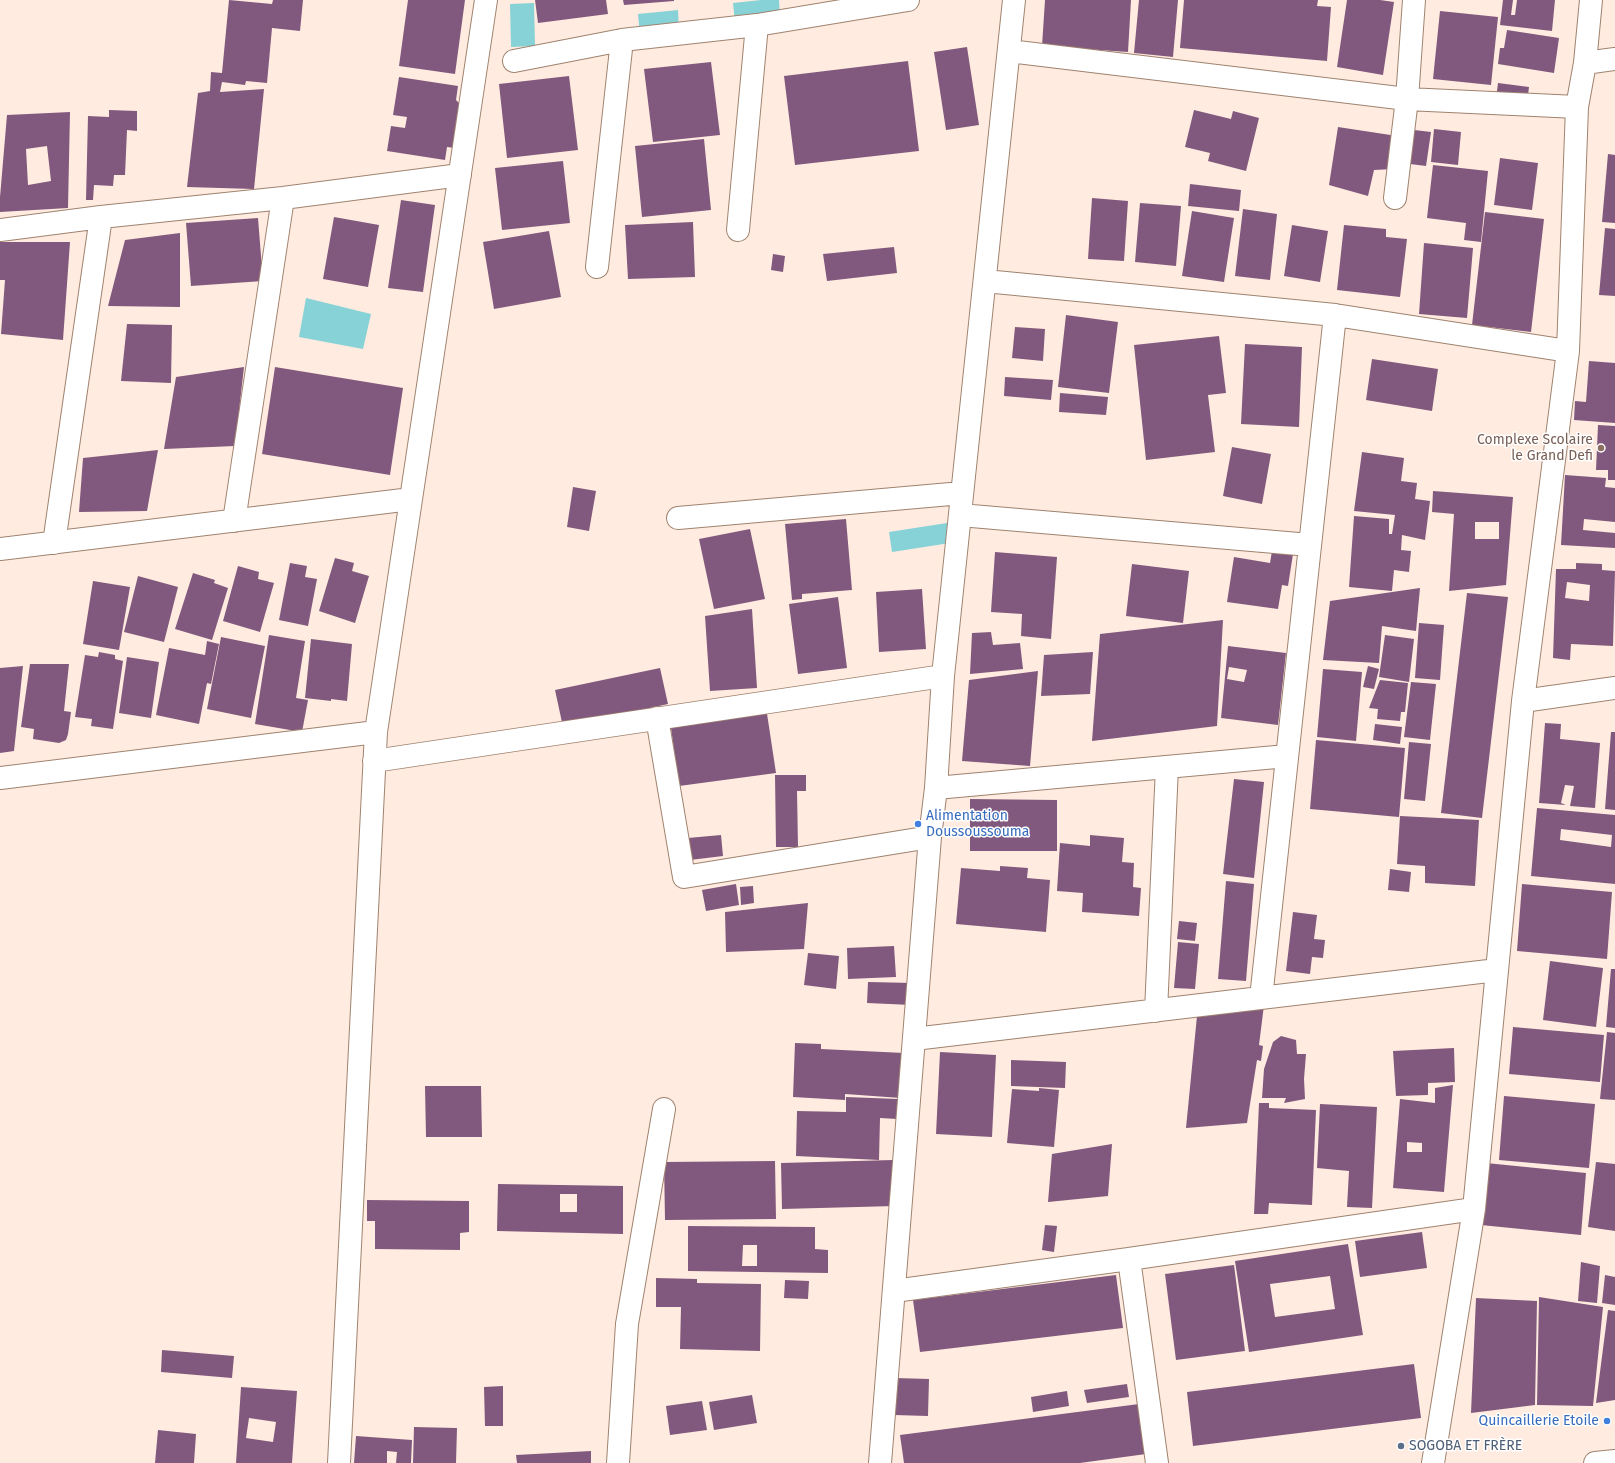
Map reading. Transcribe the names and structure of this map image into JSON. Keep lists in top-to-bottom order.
{
  "places": [
    "Complexe Scolaire le Grand Defi",
    "Alimentation Doussoussouma",
    "Quincaillerie Etoile",
    "SOGOBA ET FRÈRE"
  ]
}
